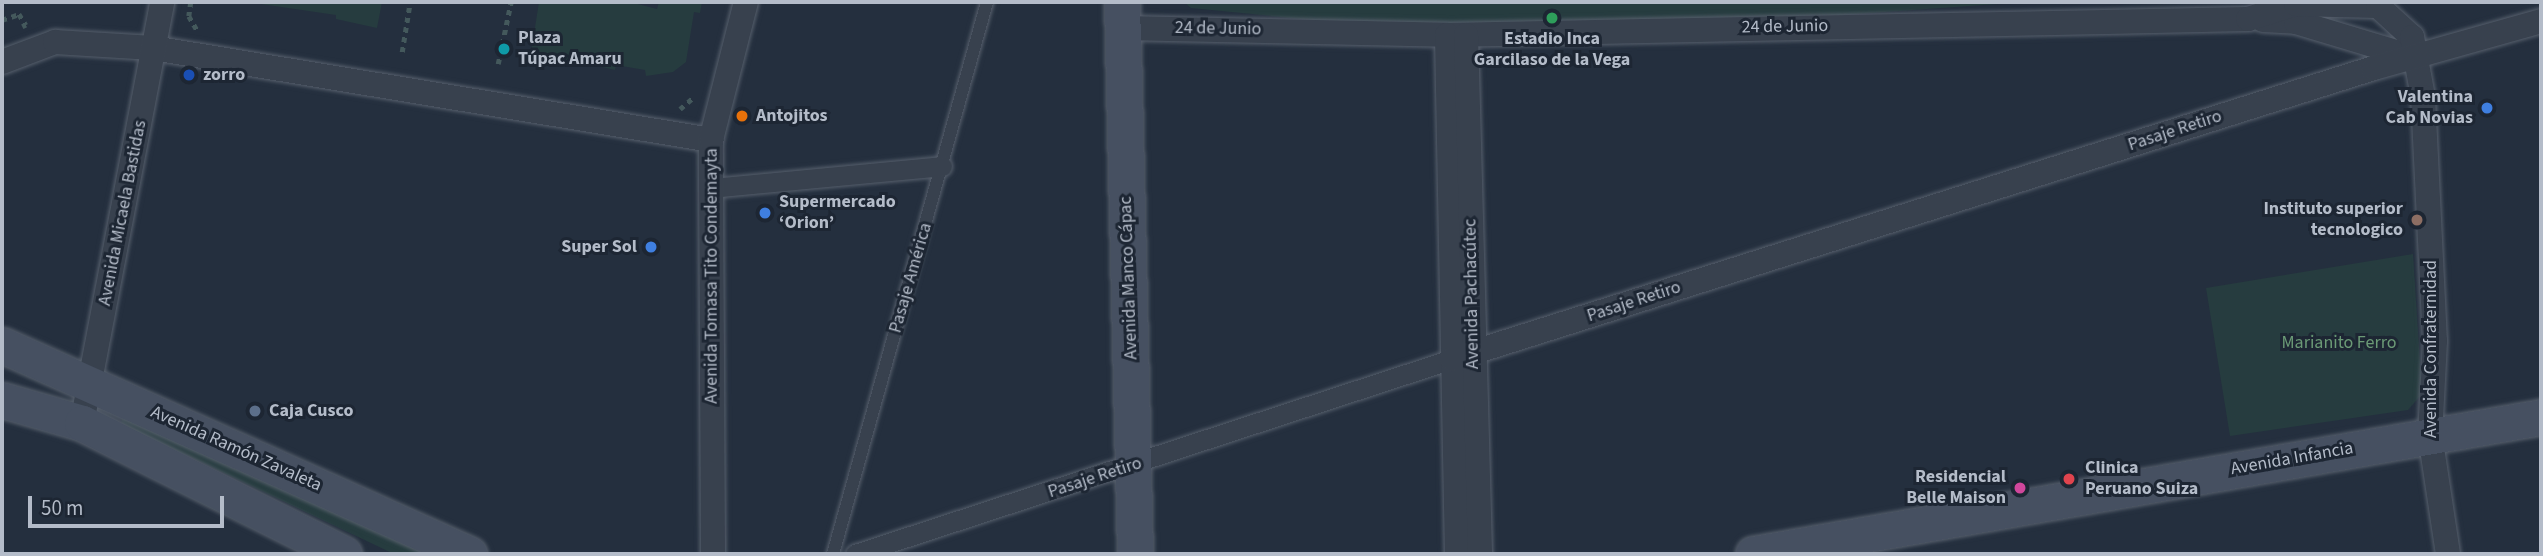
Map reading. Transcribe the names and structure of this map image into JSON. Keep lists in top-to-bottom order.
{
  "streets": {
    "main road": ["Avenida Manco Cápac", "Avenida Ramón Zavaleta", "Avenida Infancia"],
    "street": [
      "24 de Junio",
      "Pasaje Retiro",
      "Avenida Micaela Bastidas",
      "Avenida Tomasa Tito Condemayta",
      "Avenida Pachacútec",
      "Avenida Confraternidad"
    ],
    "lane": ["Pasaje América"]
  },
  "crossings": [
    ["24 de Junio", "Pasaje Retiro"],
    ["24 de Junio", "Avenida Manco Cápac"],
    ["24 de Junio", "Avenida Pachacútec"],
    ["24 de Junio", "Avenida Confraternidad"],
    ["Pasaje Retiro", "Avenida Manco Cápac"],
    ["Pasaje Retiro", "Avenida Pachacútec"],
    ["Pasaje Retiro", "Avenida Confraternidad"],
    ["Avenida Micaela Bastidas", "Avenida Ramón Zavaleta"],
    ["Avenida Confraternidad", "Avenida Infancia"]
  ],
  "parks": ["Marianito Ferro"],
  "places": [
    "Estadio Inca Garcilaso de la Vega",
    "Plaza Túpac Amaru",
    "zorro",
    "Valentina Cab Novias",
    "Antojitos",
    "Supermercado ‘Orion’",
    "Instituto superior tecnologico",
    "Super Sol",
    "Caja Cusco",
    "Clinica Peruano Suiza",
    "Residencial Belle Maison"
  ],
  "scale_bar": "50 m"
}
